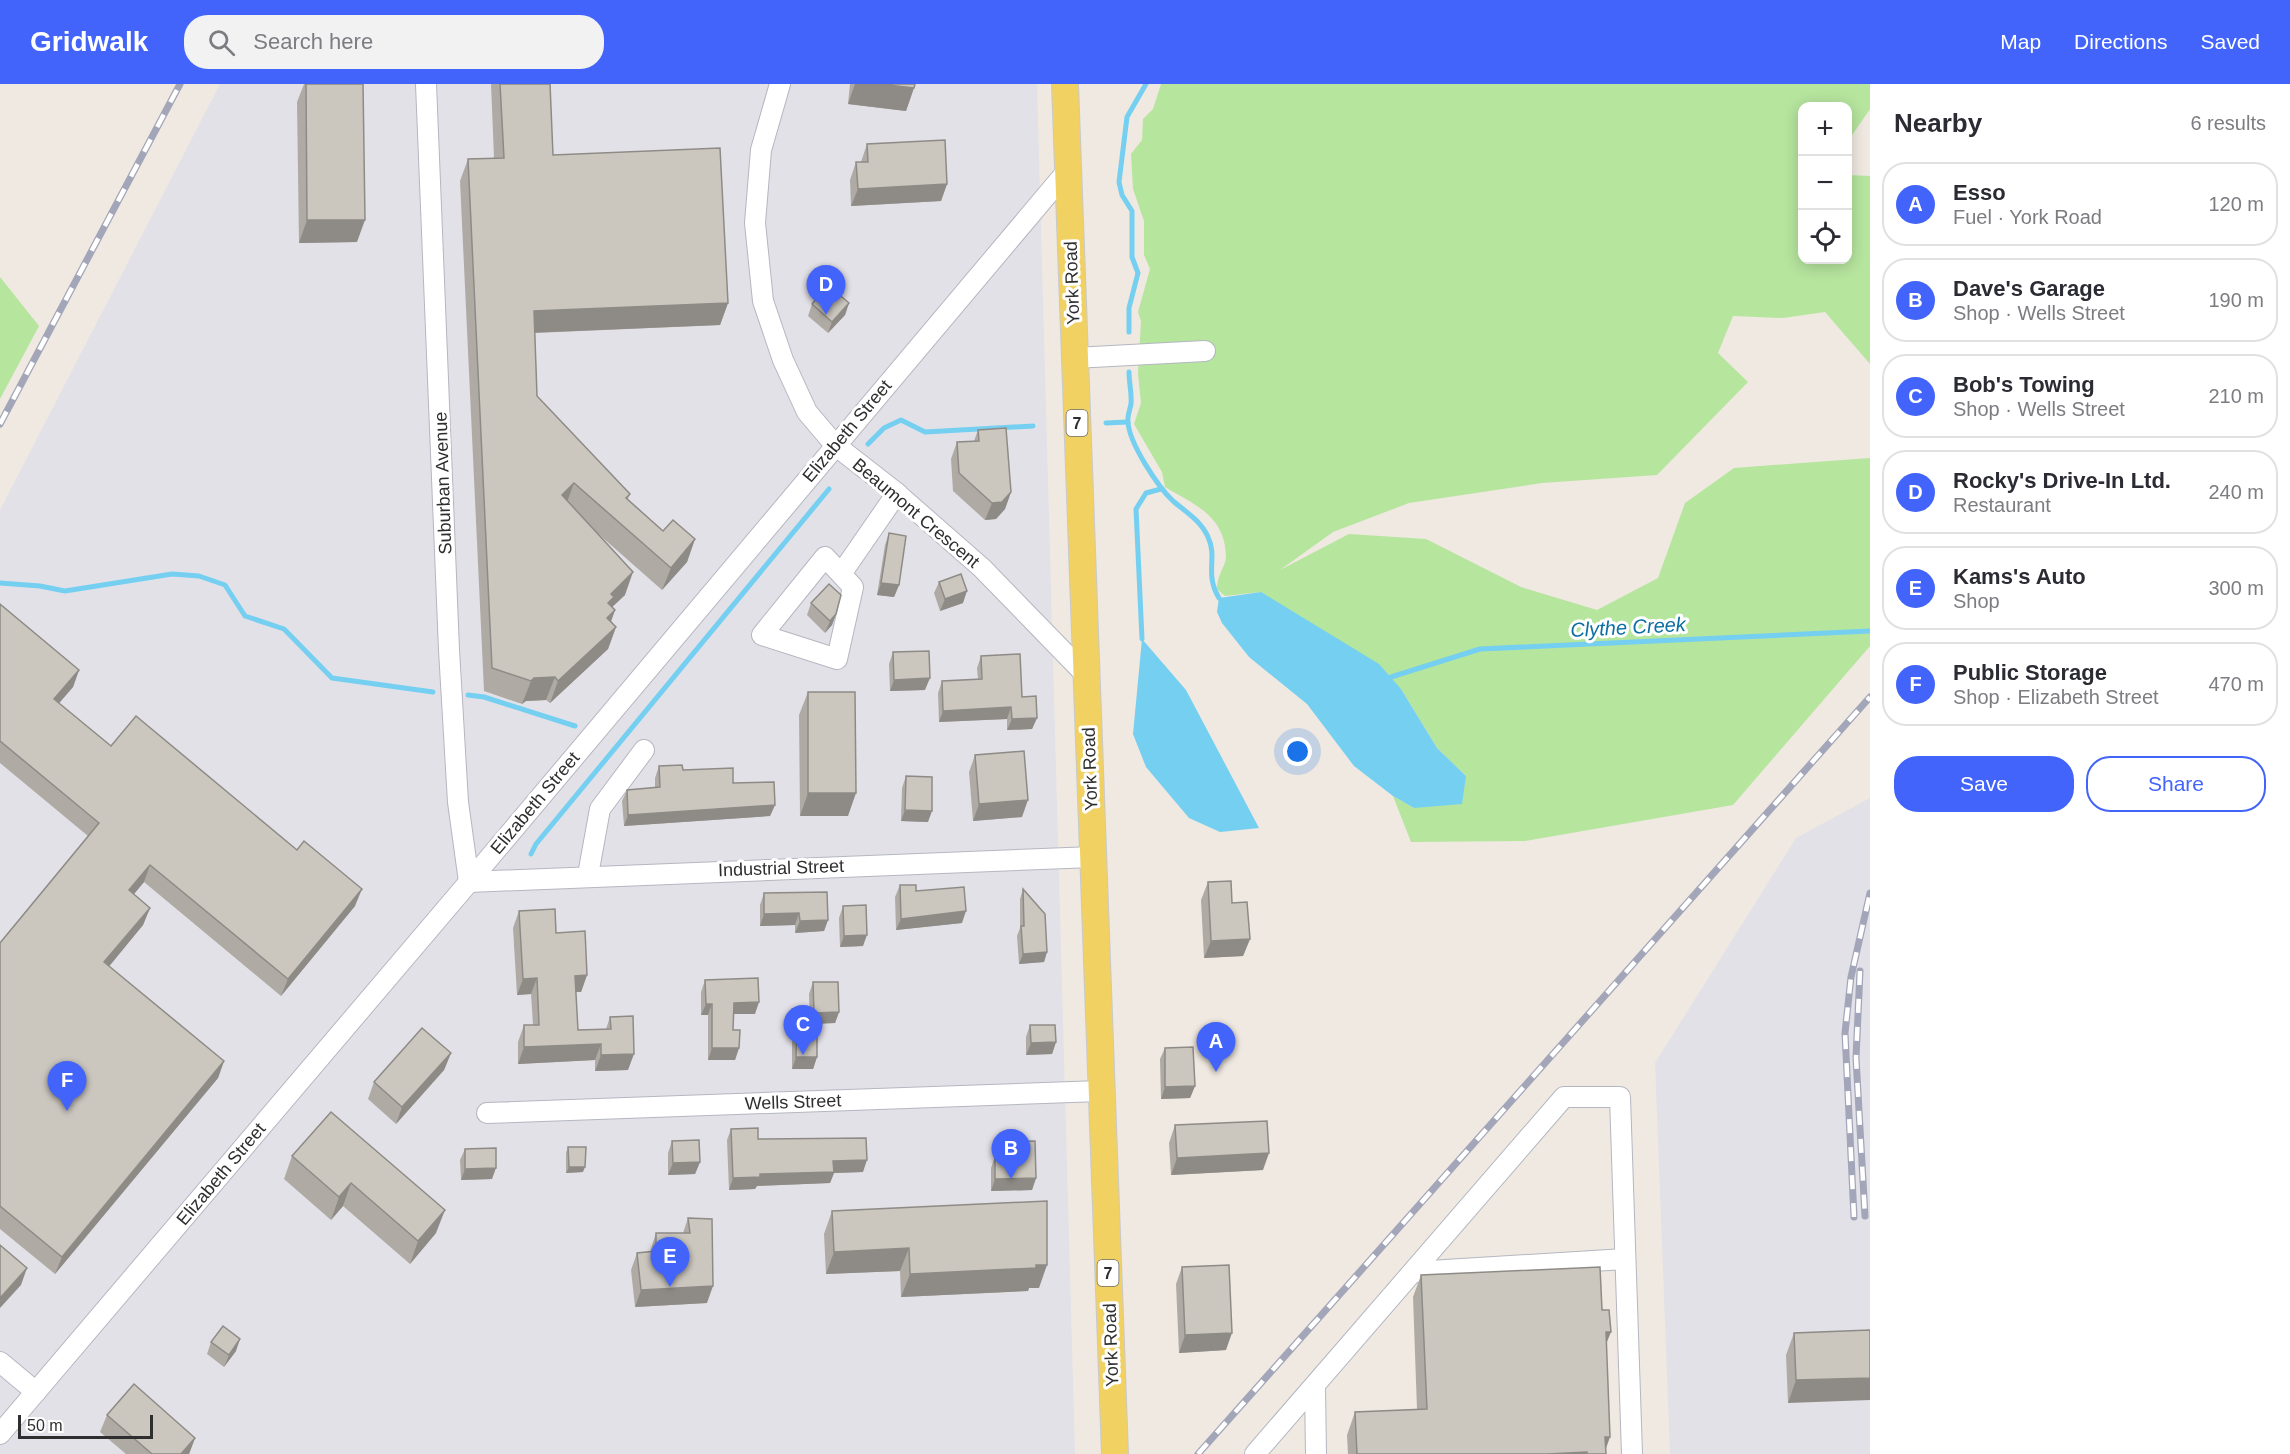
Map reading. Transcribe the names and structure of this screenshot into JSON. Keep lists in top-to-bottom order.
{
  "streets": {
    "main road": ["York Road", "7"],
    "street": [
      "Elizabeth Street",
      "Suburban Avenue",
      "Beaumont Crescent",
      "Industrial Street",
      "Wells Street"
    ]
  },
  "crossings": [
    ["York Road", "Elizabeth Street"],
    ["York Road", "Beaumont Crescent"],
    ["York Road", "Industrial Street"],
    ["York Road", "Wells Street"],
    ["Elizabeth Street", "Suburban Avenue"],
    ["Elizabeth Street", "Beaumont Crescent"],
    ["Elizabeth Street", "Industrial Street"],
    ["Suburban Avenue", "Industrial Street"]
  ],
  "water": ["Clythe Creek"],
  "scale_bar": "50 m",
  "page": {
    "header": "Gridwalk",
    "search": "Search here",
    "nav": ["Map", "Directions", "Saved"],
    "heading": ["Nearby", "6 results"],
    "map_buttons": ["+", "−"],
    "list": [
      {
        "mark": "A",
        "name": "Esso",
        "note": "Fuel · York Road",
        "value": "120 m"
      },
      {
        "mark": "B",
        "name": "Dave's Garage",
        "note": "Shop · Wells Street",
        "value": "190 m"
      },
      {
        "mark": "C",
        "name": "Bob's Towing",
        "note": "Shop · Wells Street",
        "value": "210 m"
      },
      {
        "mark": "D",
        "name": "Rocky's Drive-In Ltd.",
        "note": "Restaurant",
        "value": "240 m"
      },
      {
        "mark": "E",
        "name": "Kams's Auto",
        "note": "Shop",
        "value": "300 m"
      },
      {
        "mark": "F",
        "name": "Public Storage",
        "note": "Shop · Elizabeth Street",
        "value": "470 m"
      }
    ],
    "pins": [
      "D",
      "C",
      "A",
      "F",
      "B",
      "E"
    ],
    "buttons": ["Save", "Share"],
    "scale": "50 m"
  }
}
